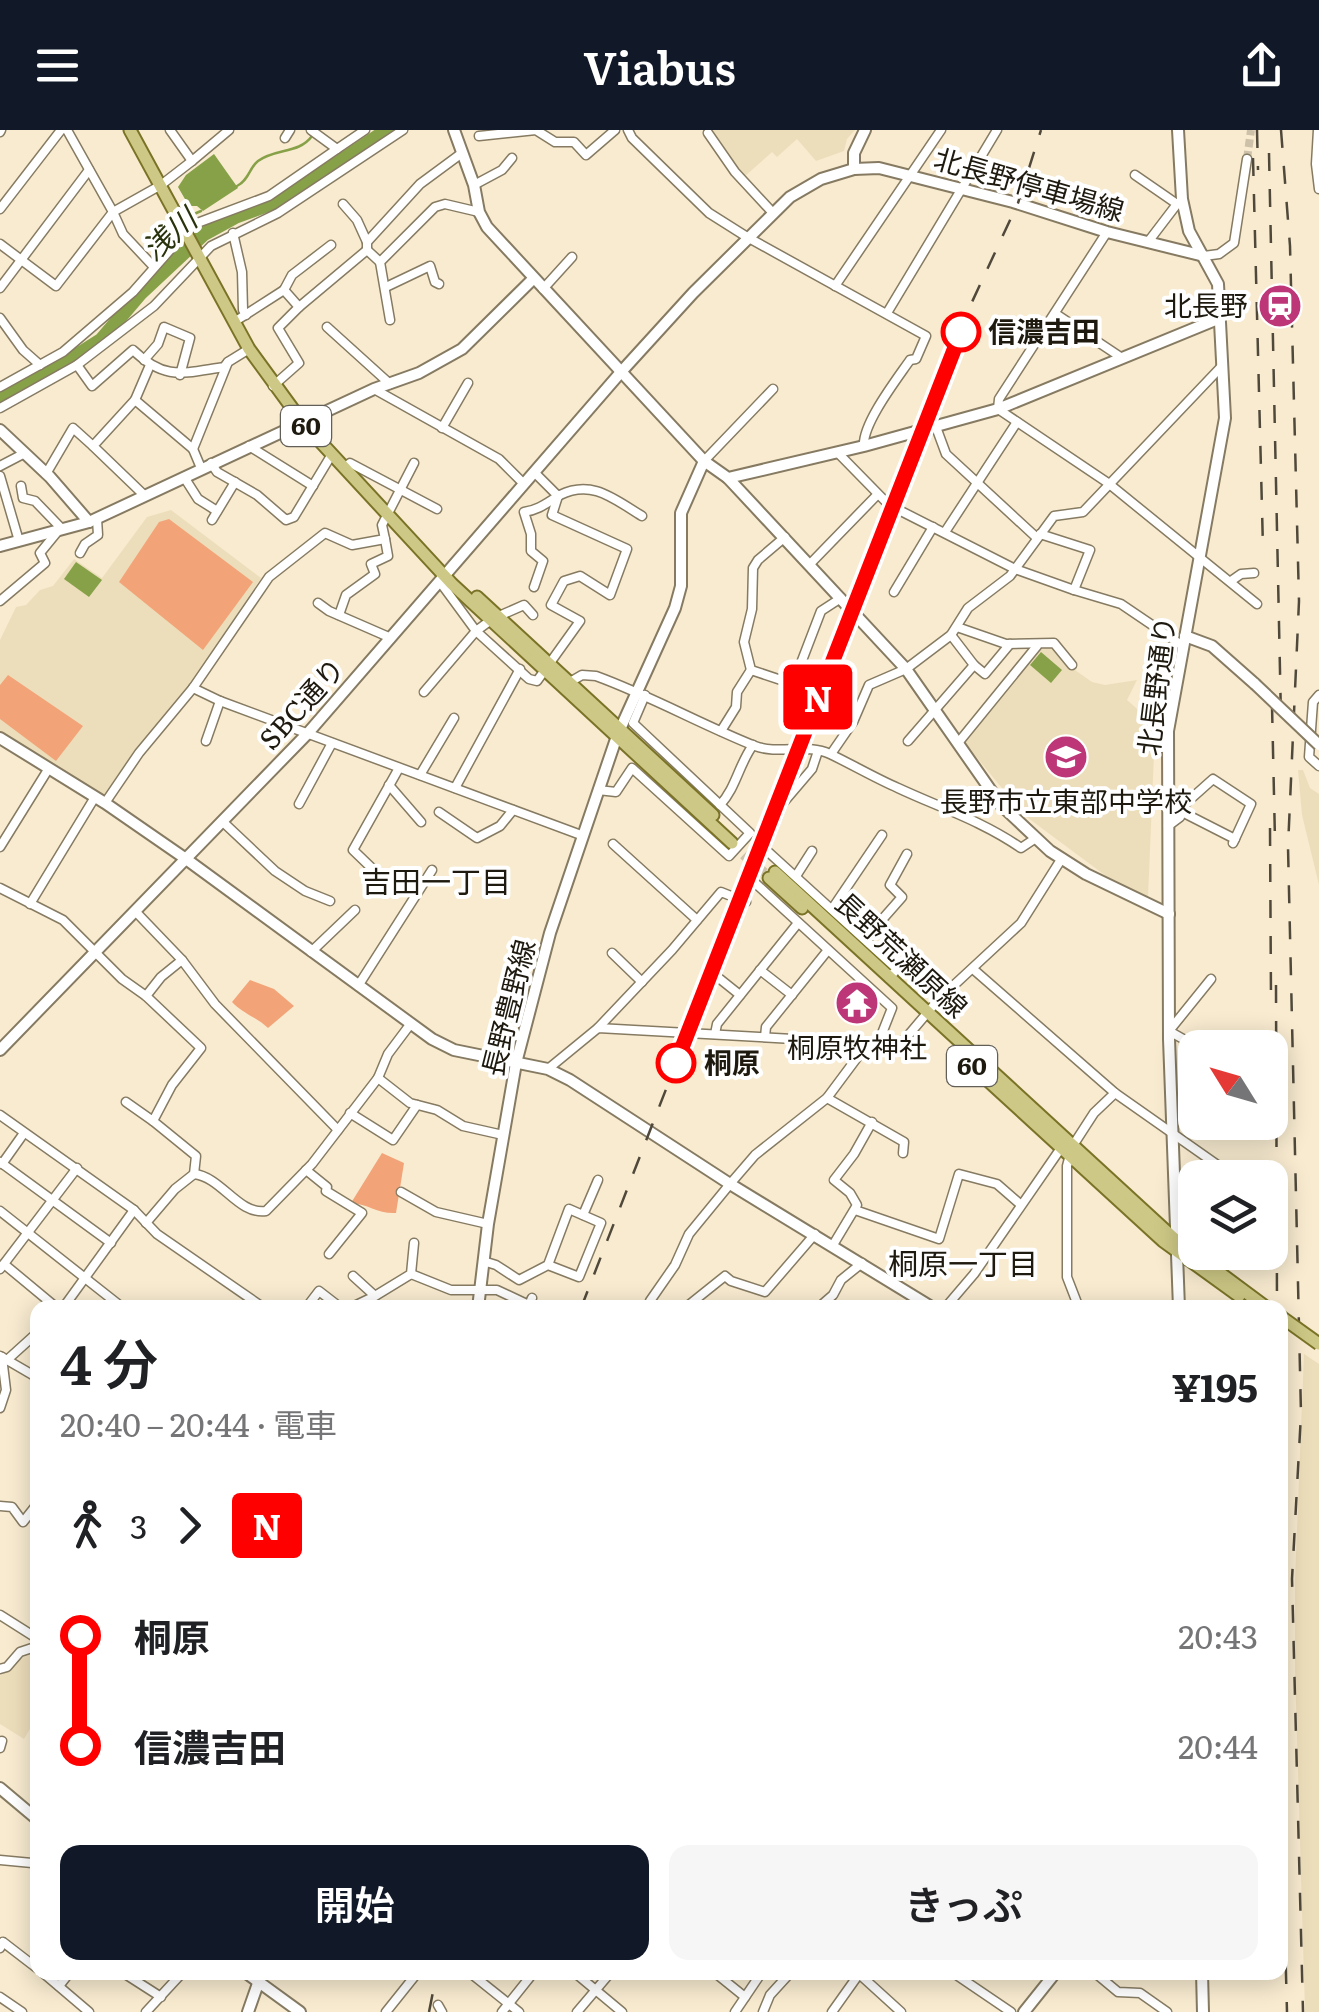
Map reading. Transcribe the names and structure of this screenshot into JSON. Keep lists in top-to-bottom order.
{
  "streets": {
    "main road": ["60", "長野荒瀬原線"],
    "street": [
      "北長野停車場線",
      "北長野通り",
      "SBC通り",
      "長野豊野線"
    ]
  },
  "crossings": [
    ["北長野停車場線", "北長野通り"],
    ["北長野停車場線", "SBC通り"],
    ["60", "SBC通り"],
    ["60", "長野豊野線"],
    ["北長野通り", "長野荒瀬原線"]
  ],
  "districts": ["吉田一丁目", "桐原一丁目"],
  "water": ["浅川"],
  "places": {
    "station": ["北長野"],
    "other": ["信濃吉田", "桐原"],
    "school or university": ["長野市立東部中学校"],
    "temple": ["桐原牧神社"]
  },
  "north": "top left",
  "page": {
    "header": "Viabus",
    "on_map": "N",
    "heading": ["4 分", "20:40 – 20:44 · 電車", "¥195"],
    "legs": ["3", "N"],
    "list": [
      {
        "name": "桐原",
        "value": "20:43"
      },
      {
        "name": "信濃吉田",
        "value": "20:44"
      }
    ],
    "buttons": ["開始", "きっぷ"]
  }
}
